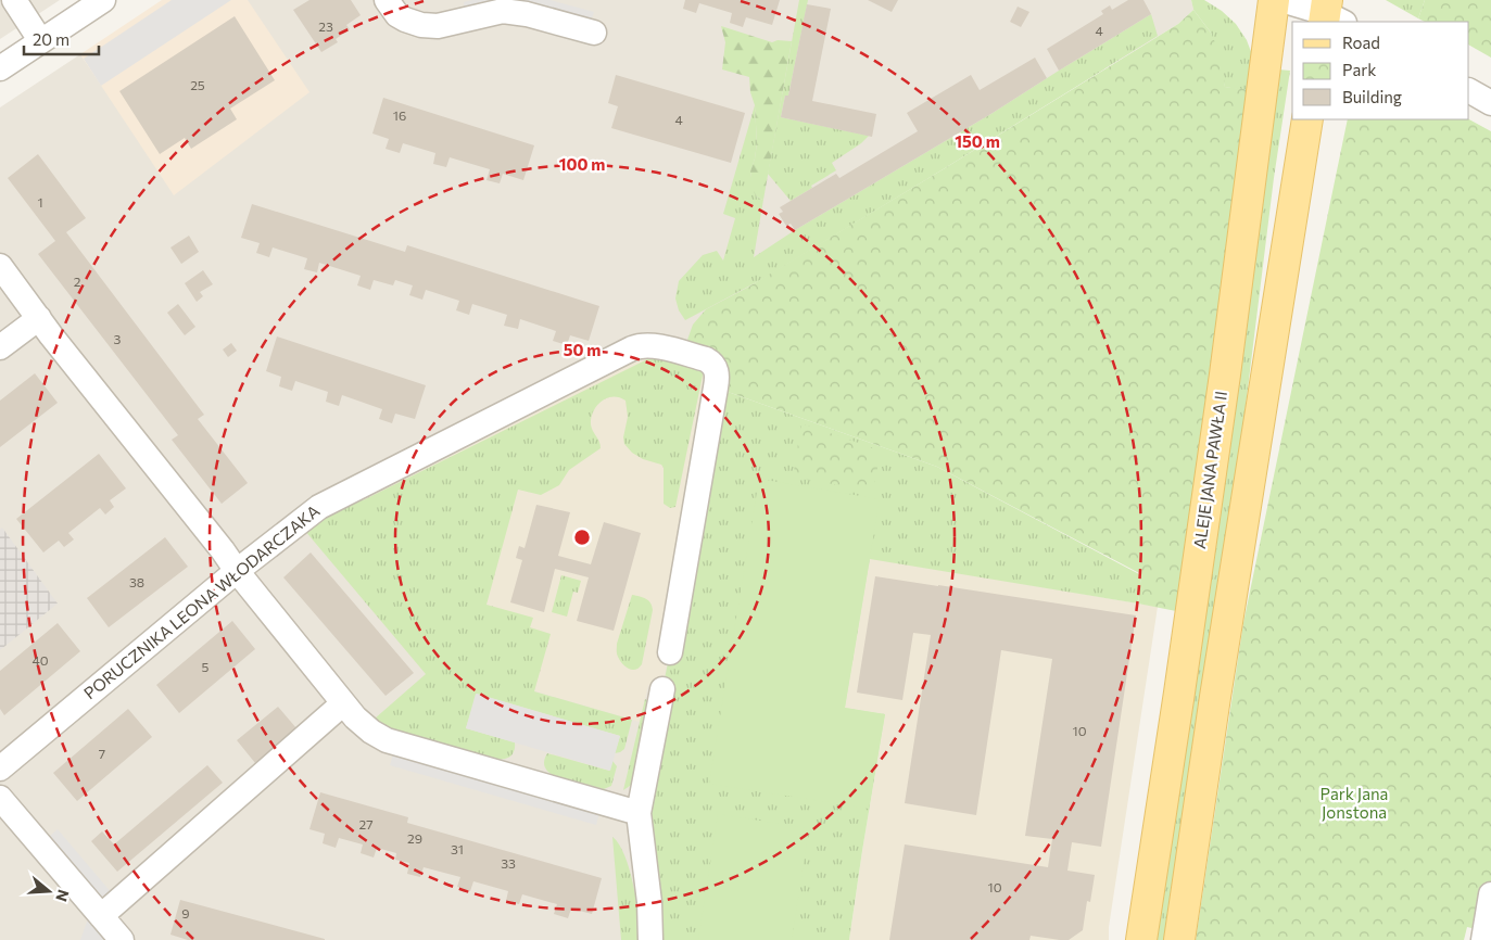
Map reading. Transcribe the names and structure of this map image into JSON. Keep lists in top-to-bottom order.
{
  "streets": {
    "main road": ["ALEJE JANA PAWŁA II"],
    "street": ["PORUCZNIKA LEONA WŁODARCZAKA"]
  },
  "parks": ["Park Jana Jonstona"],
  "house_numbers": [
    "23",
    "4",
    "25",
    "16",
    "4",
    "1",
    "2",
    "3",
    "38",
    "40",
    "5",
    "10",
    "7",
    "27",
    "29",
    "31",
    "33",
    "10",
    "9"
  ],
  "legend": ["Road", "Park", "Building"],
  "scale_bar": "20 m",
  "north": "right",
  "rings": ["150 m", "100 m", "50 m"]
}
